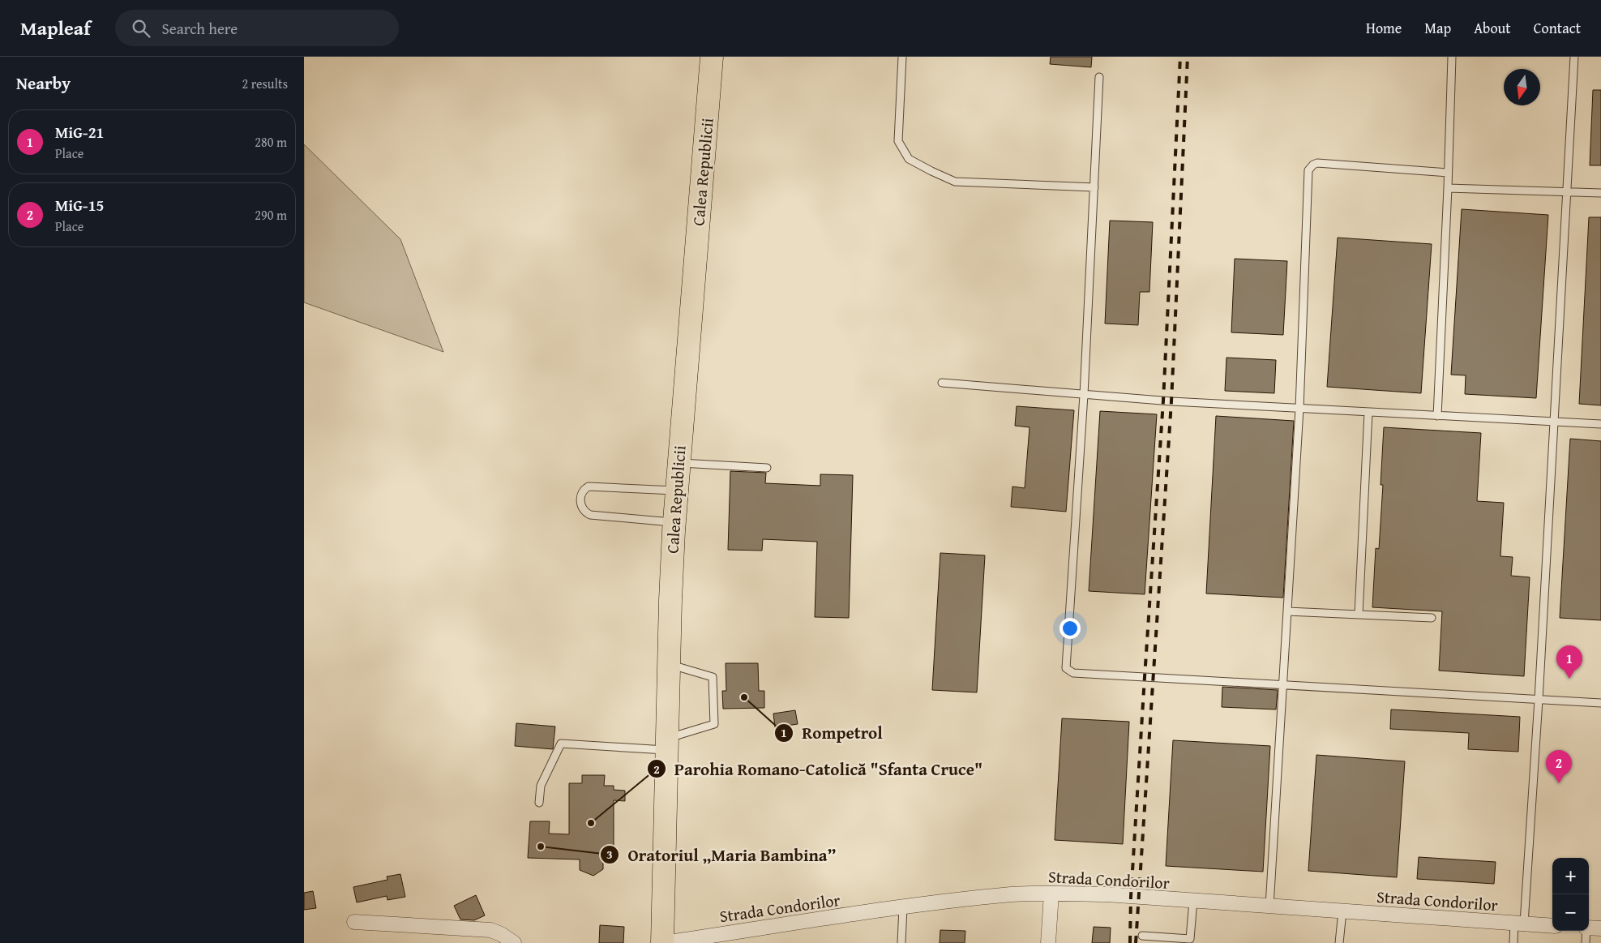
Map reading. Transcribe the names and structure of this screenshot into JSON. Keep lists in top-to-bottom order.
{
  "streets": {
    "main road": ["Calea Republicii"],
    "street": ["Strada Condorilor"]
  },
  "crossings": [
    ["Calea Republicii", "Strada Condorilor"]
  ],
  "places": ["Rompetrol", "Parohia Romano-Catolică \"Sfanta Cruce\"", "Oratoriul „Maria Bambina”"],
  "north": "bottom",
  "page": {
    "header": "Mapleaf",
    "search": "Search here",
    "nav": [
      "Home",
      "Map",
      "About",
      "Contact"
    ],
    "heading": ["Nearby", "2 results"],
    "list": [
      {
        "mark": "1",
        "name": "MiG-21",
        "note": "Place",
        "value": "280 m"
      },
      {
        "mark": "2",
        "name": "MiG-15",
        "note": "Place",
        "value": "290 m"
      }
    ],
    "pins": ["1", "2"],
    "map_buttons": ["+", "−"]
  }
}
